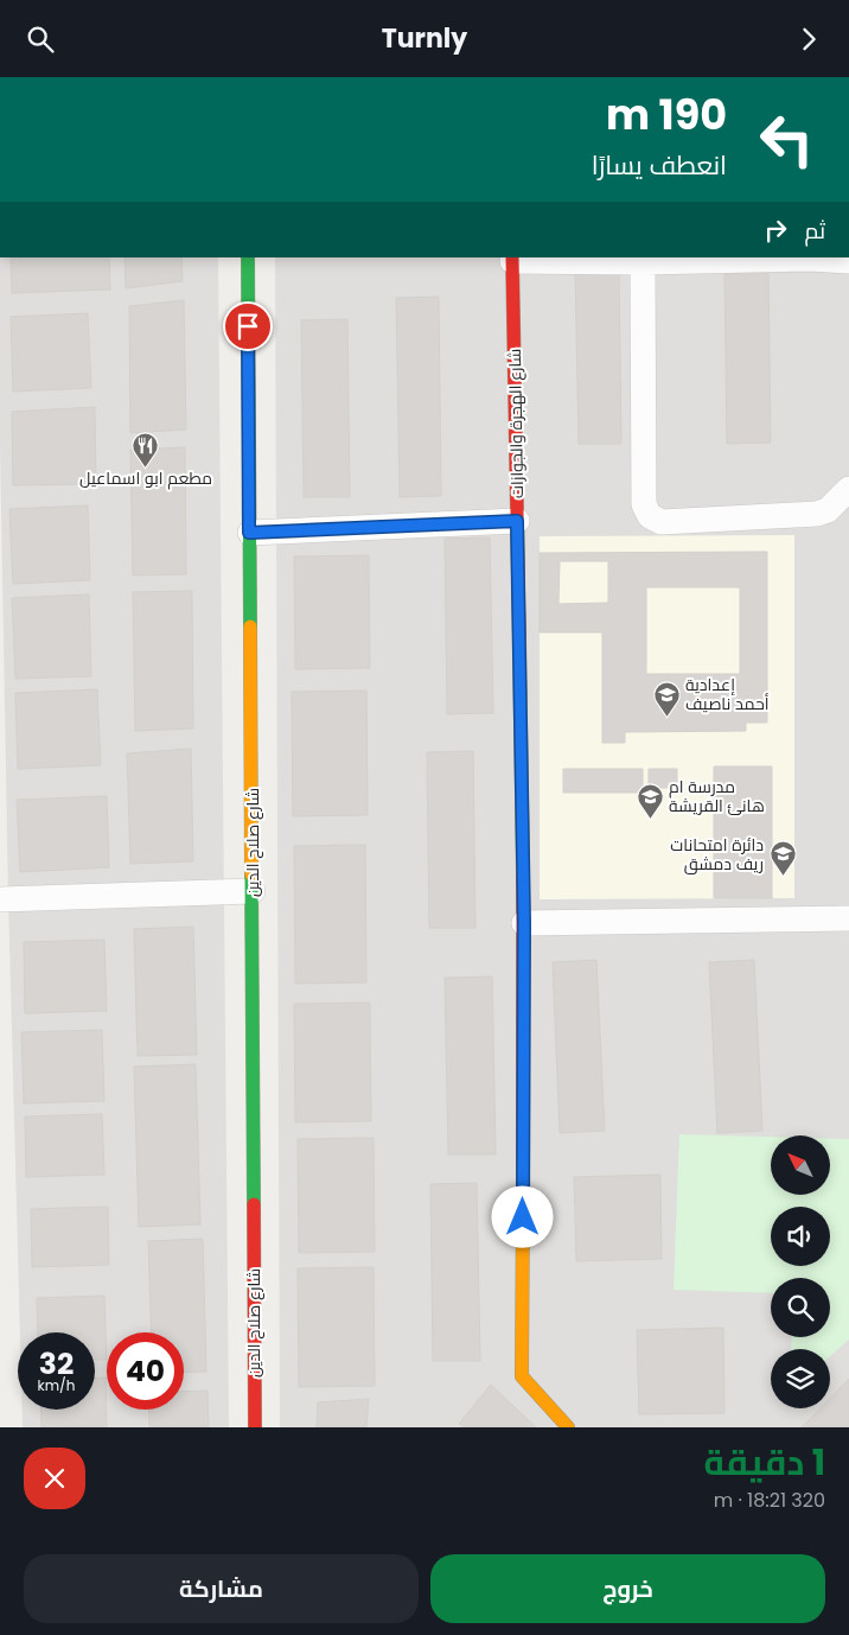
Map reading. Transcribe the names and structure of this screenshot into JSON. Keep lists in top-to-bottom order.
{
  "streets": {
    "street": ["شارع الهجرة والجوازات", "شارع صلاح الدين"]
  },
  "places": {
    "restaurant": ["مطعم ابو اسماعيل"],
    "school or university": ["إعدادية أحمد ناصيف", "مدرسة ام هانئ القريشة", "دائرة امتحانات ريف دمشق"]
  },
  "north": "top left",
  "page": {
    "header": "Turnly",
    "turn": ["190 m", "انعطف يسارًا"],
    "then": "ثم",
    "speed": "32 km/h",
    "limit": "40",
    "heading": ["1 دقيقة", "320 m · 18:21"],
    "buttons": ["خروج", "مشاركة"]
  }
}
